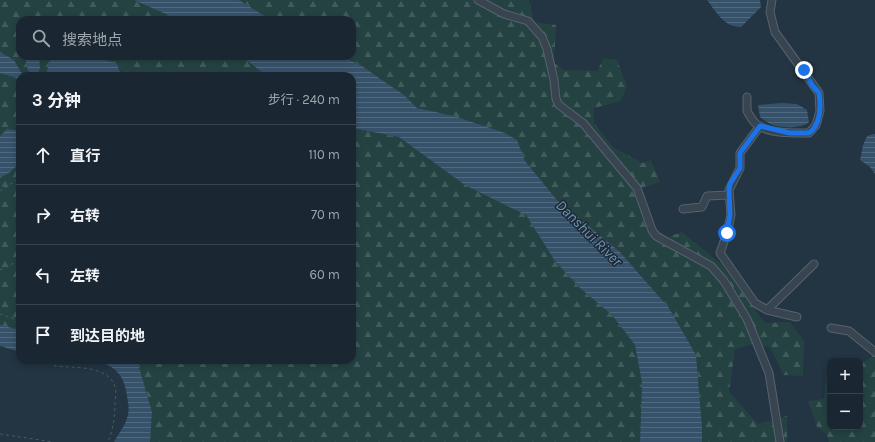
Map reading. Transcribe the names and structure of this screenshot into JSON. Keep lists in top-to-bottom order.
{
  "water": ["Danshui River"],
  "page": {
    "search": "搜索地点",
    "heading": ["3 分钟", "步行 · 240 m"],
    "list": [
      ["直行", "110 m"],
      ["右转", "70 m"],
      ["左转", "60 m"],
      "到达目的地"
    ],
    "map_buttons": ["+", "−"]
  }
}
